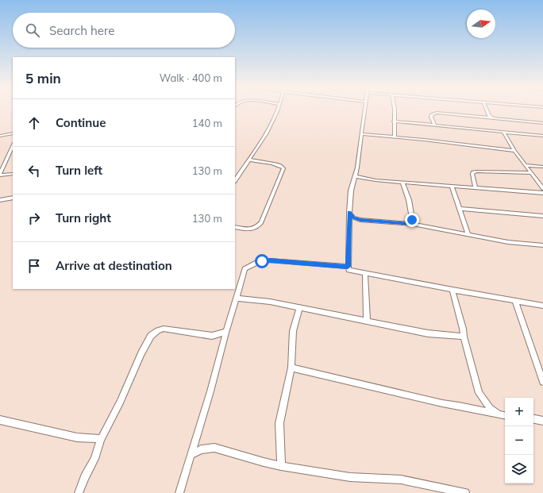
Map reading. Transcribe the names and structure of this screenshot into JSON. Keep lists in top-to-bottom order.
{
  "north": "right",
  "page": {
    "search": "Search here",
    "heading": ["5 min", "Walk · 400 m"],
    "list": [
      ["Continue", "140 m"],
      ["Turn left", "130 m"],
      ["Turn right", "130 m"],
      "Arrive at destination"
    ],
    "map_buttons": ["+", "−"]
  }
}
